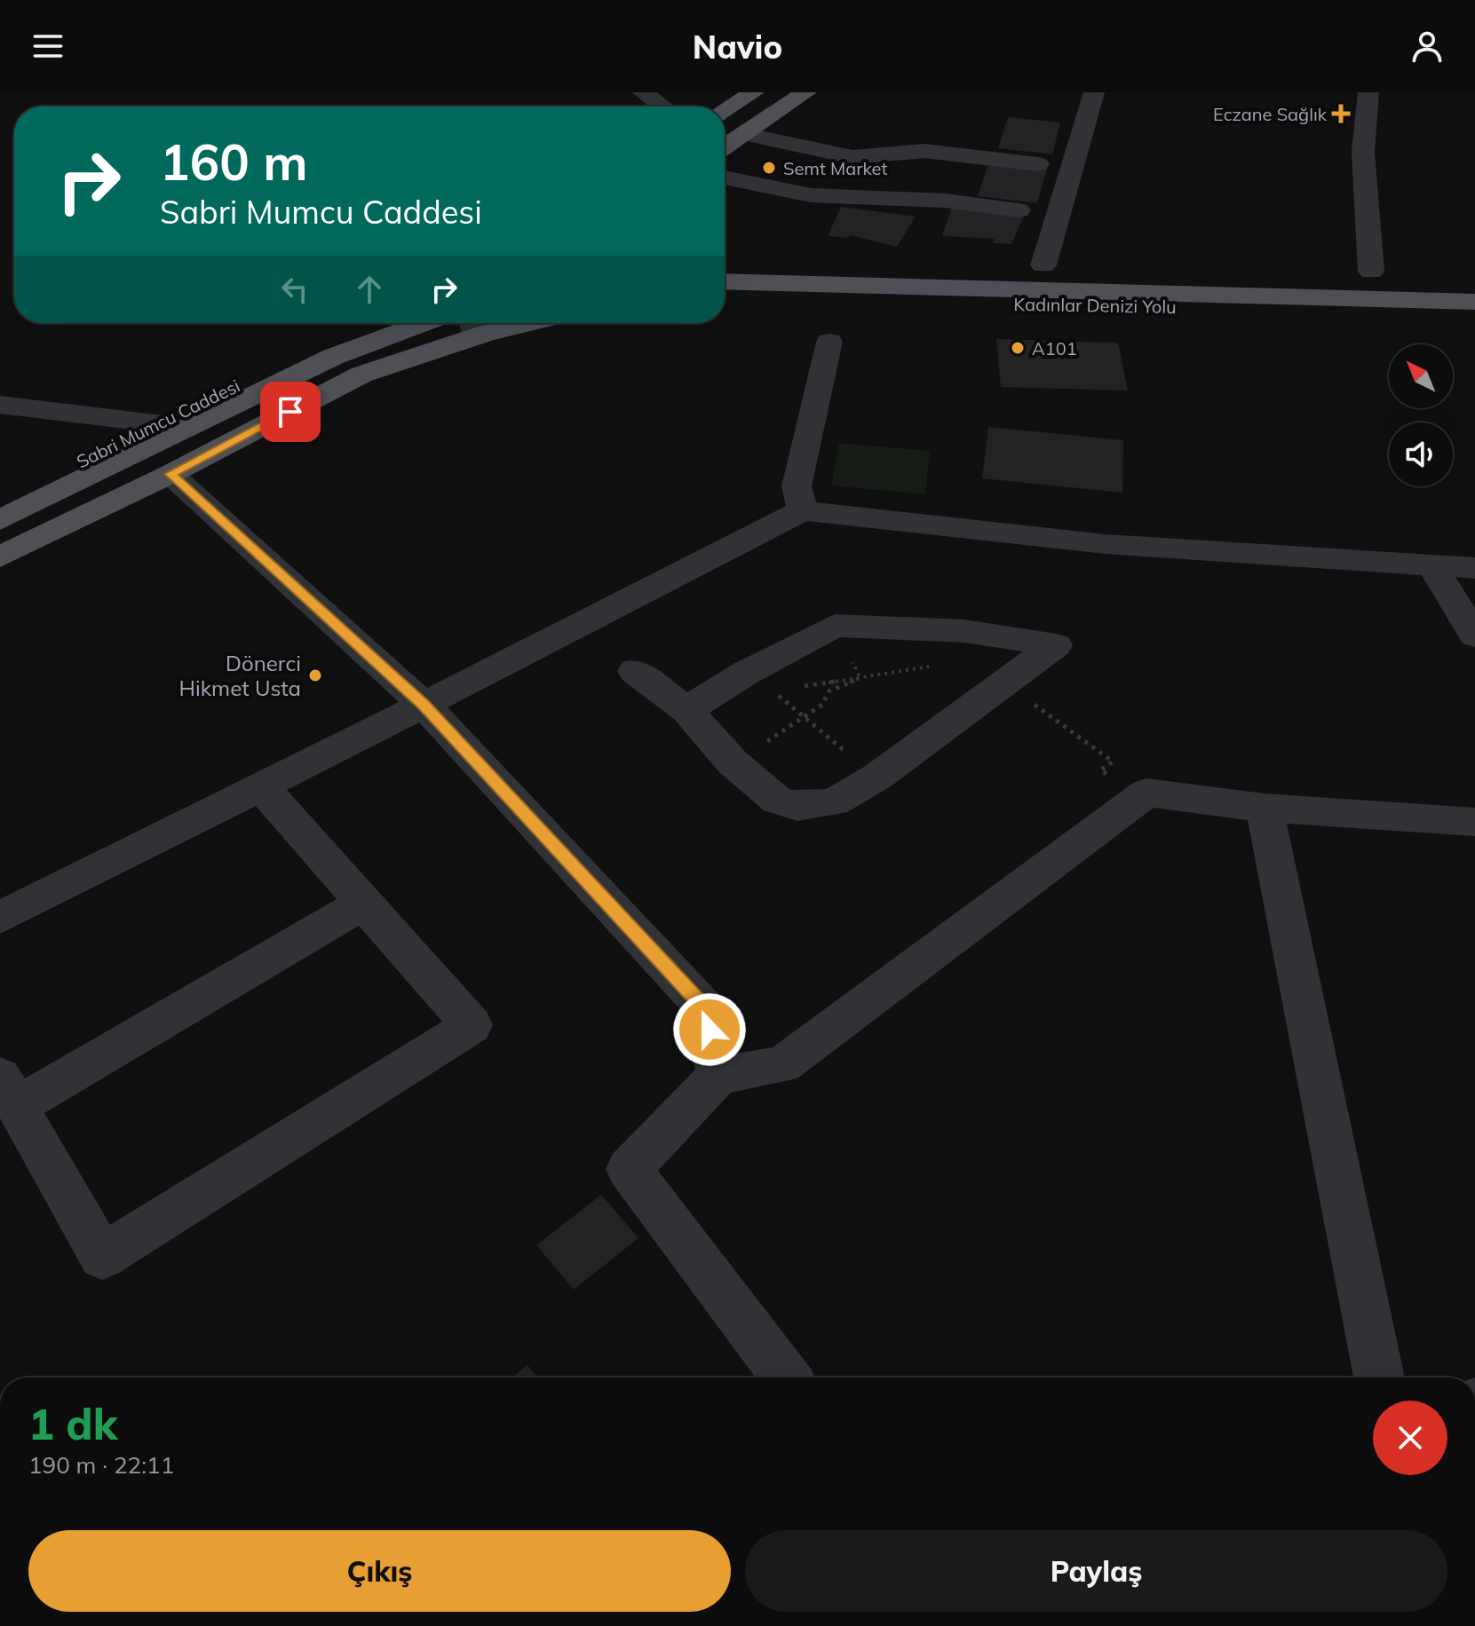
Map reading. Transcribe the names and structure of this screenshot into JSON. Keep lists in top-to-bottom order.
{
  "streets": {
    "main road": ["Kadınlar Denizi Yolu", "Sabri Mumcu Caddesi"]
  },
  "places": {
    "health": ["Eczane Sağlık"],
    "other": ["Semt Market", "A101", "Dönerci Hikmet Usta"]
  },
  "north": "top left",
  "page": {
    "header": "Navio",
    "turn": ["160 m", "Sabri Mumcu Caddesi"],
    "heading": ["1 dk", "190 m · 22:11"],
    "buttons": ["Çıkış", "Paylaş"]
  }
}
